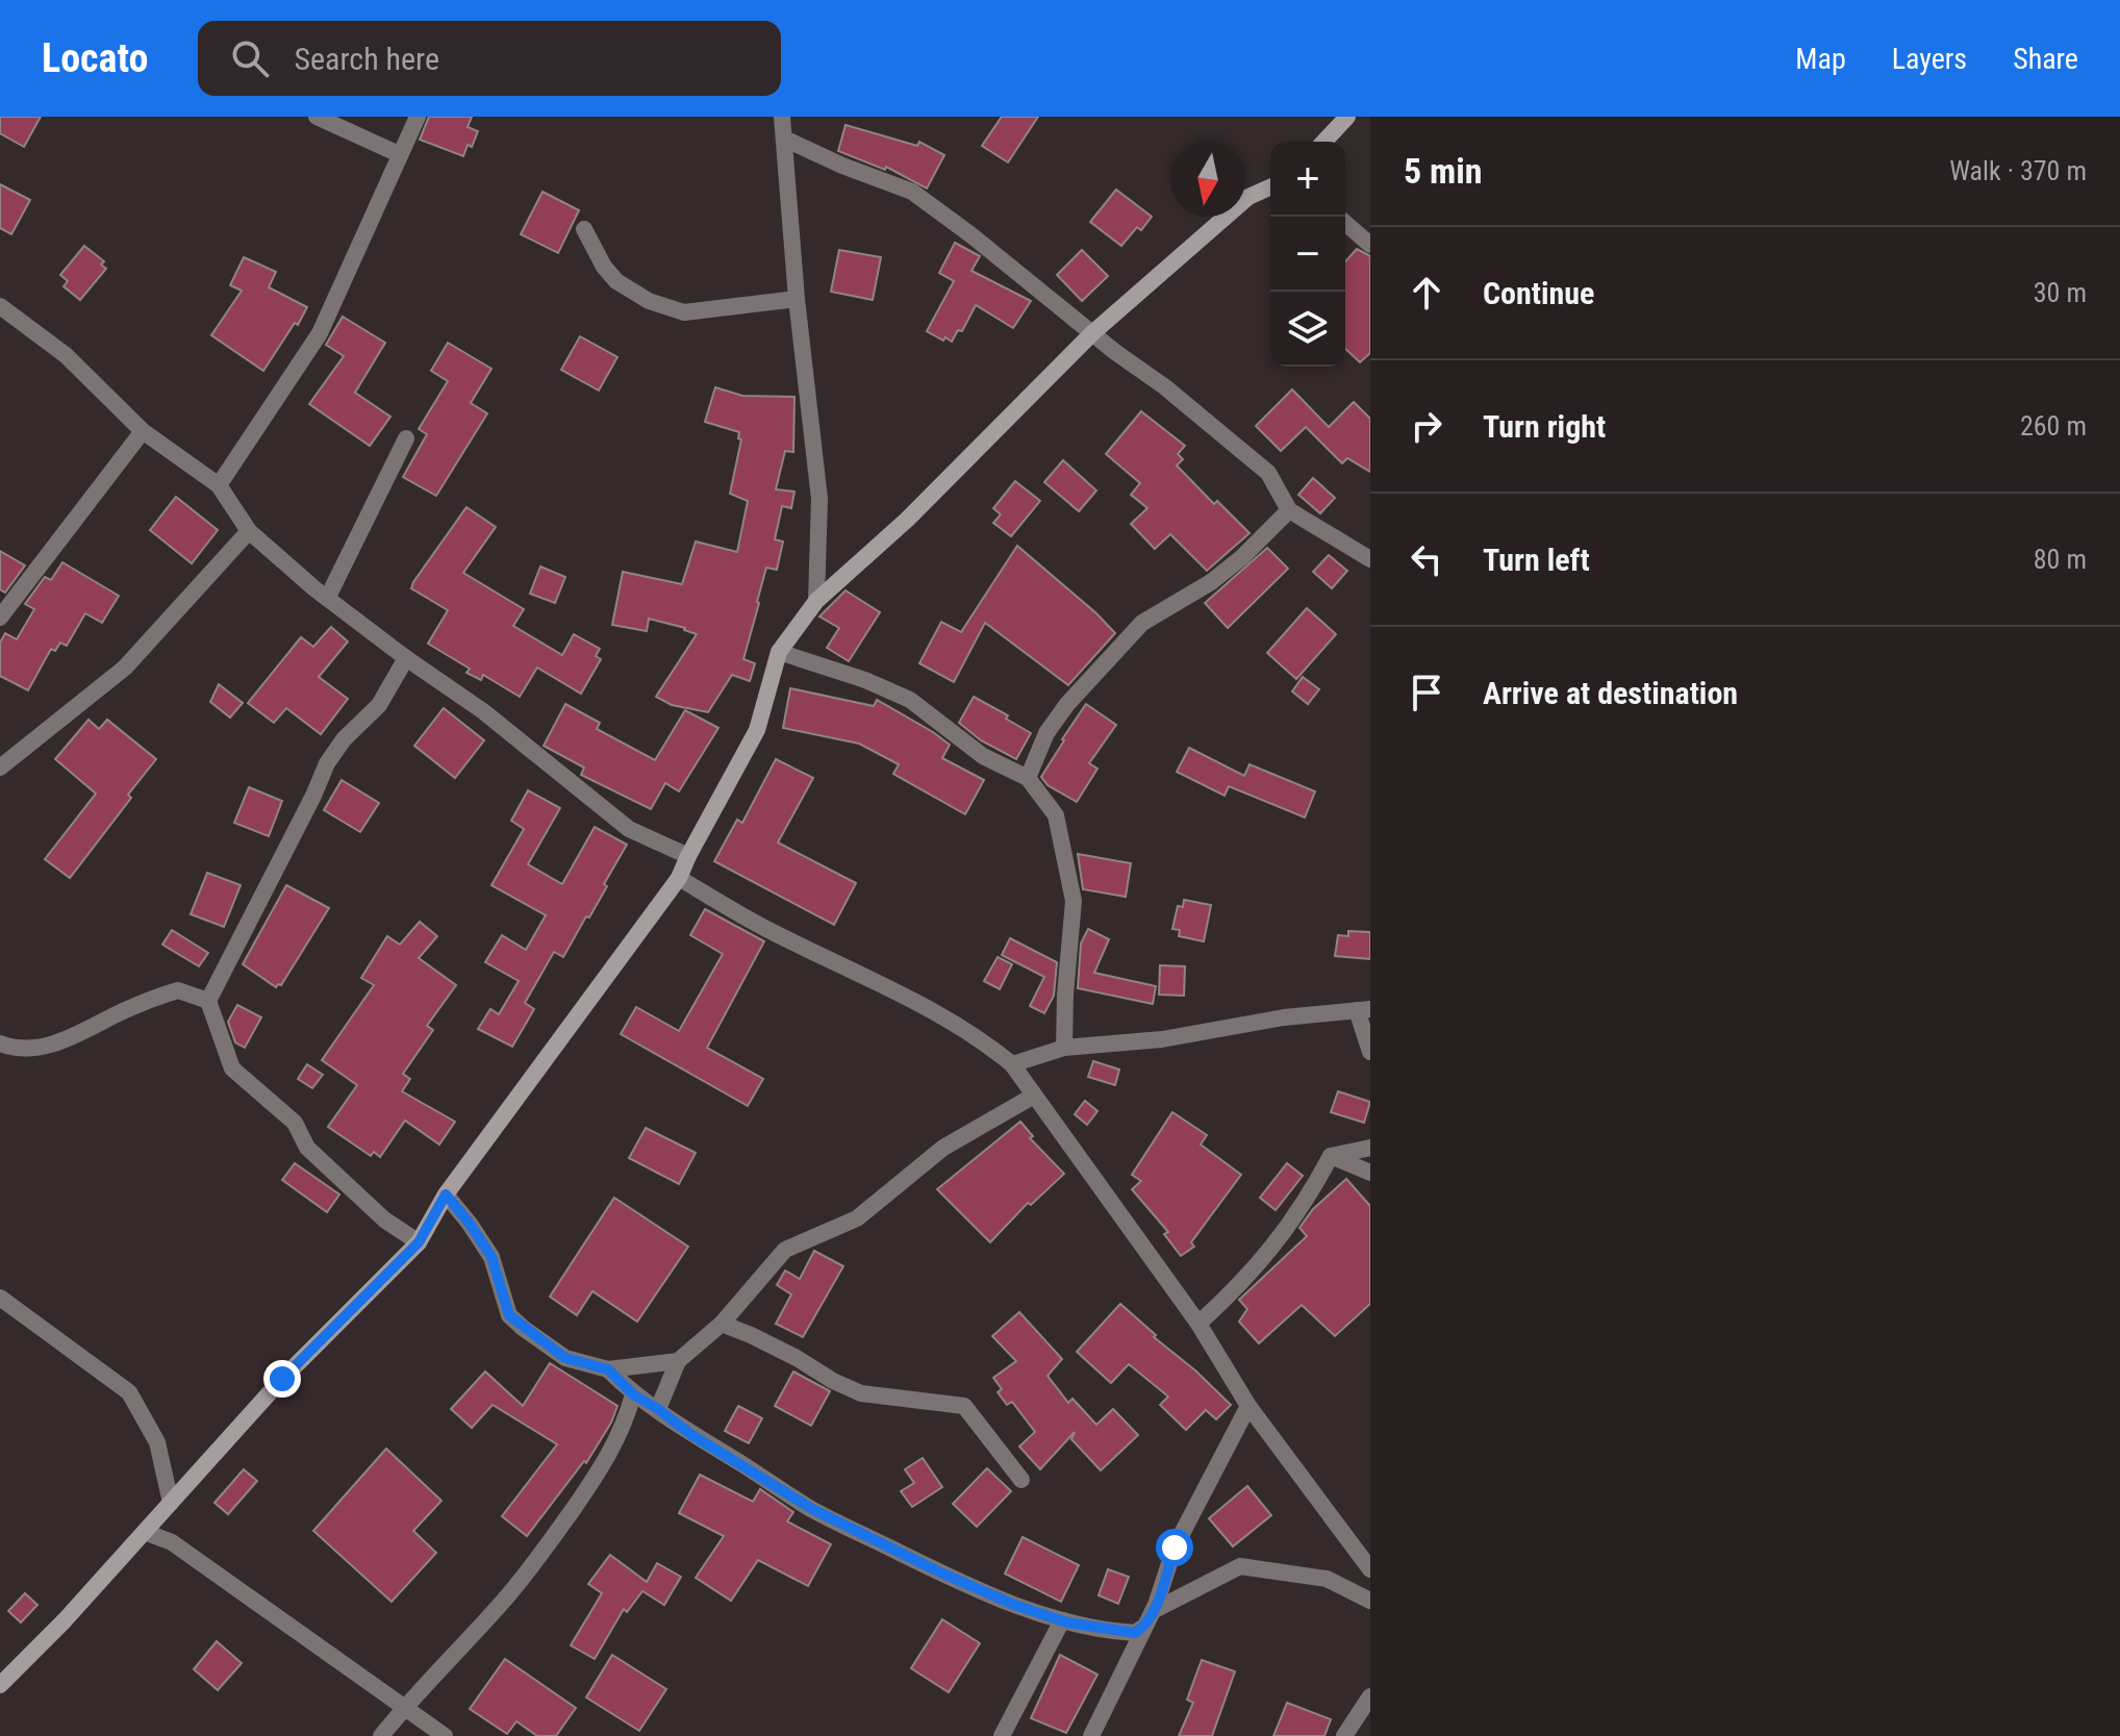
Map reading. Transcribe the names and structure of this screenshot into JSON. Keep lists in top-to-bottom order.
{
  "north": "bottom",
  "page": {
    "header": "Locato",
    "search": "Search here",
    "nav": ["Map", "Layers", "Share"],
    "heading": ["5 min", "Walk · 370 m"],
    "map_buttons": ["+", "−"],
    "list": [
      ["Continue", "30 m"],
      ["Turn right", "260 m"],
      ["Turn left", "80 m"],
      "Arrive at destination"
    ]
  }
}
